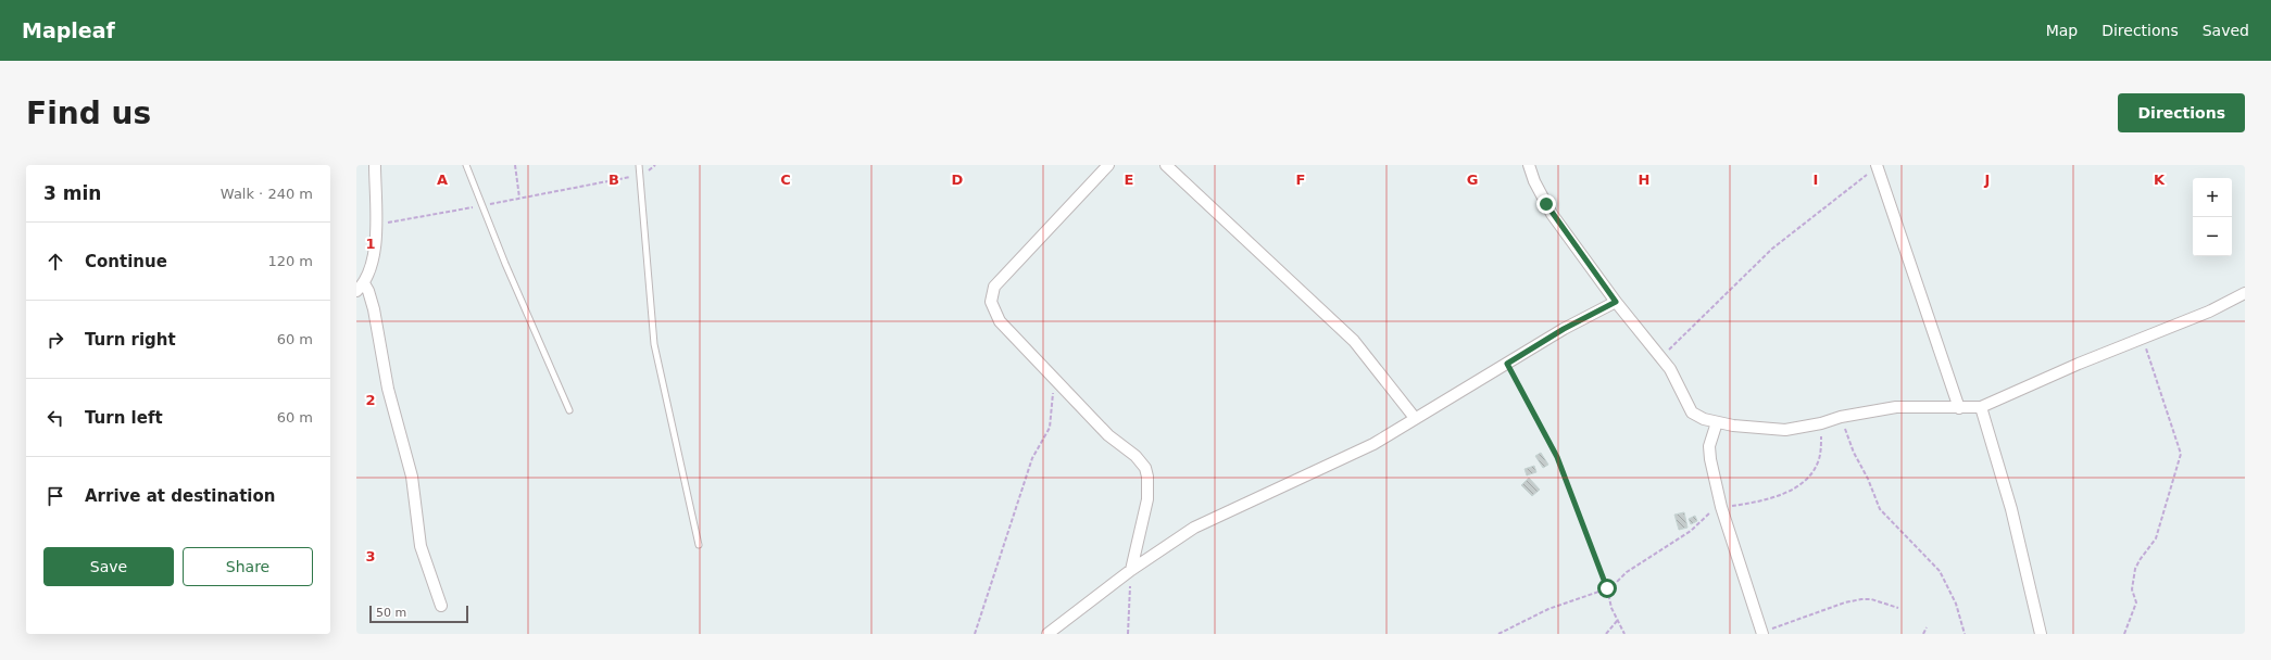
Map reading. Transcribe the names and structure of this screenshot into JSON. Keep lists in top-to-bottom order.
{
  "scale_bar": "50 m",
  "page": {
    "header": "Mapleaf",
    "nav": ["Map", "Directions", "Saved"],
    "buttons": [
      "Directions",
      ["Save", "Share"]
    ],
    "title": "Find us",
    "heading": ["3 min", "Walk · 240 m"],
    "map_buttons": ["+", "−"],
    "list": [
      ["Continue", "120 m"],
      ["Turn right", "60 m"],
      ["Turn left", "60 m"],
      "Arrive at destination"
    ],
    "scale": "50 m"
  },
  "grid": {
    "columns": [
      "A",
      "B",
      "C",
      "D",
      "E",
      "F",
      "G",
      "H",
      "I",
      "J",
      "K"
    ],
    "rows": ["1", "2", "3"]
  }
}
